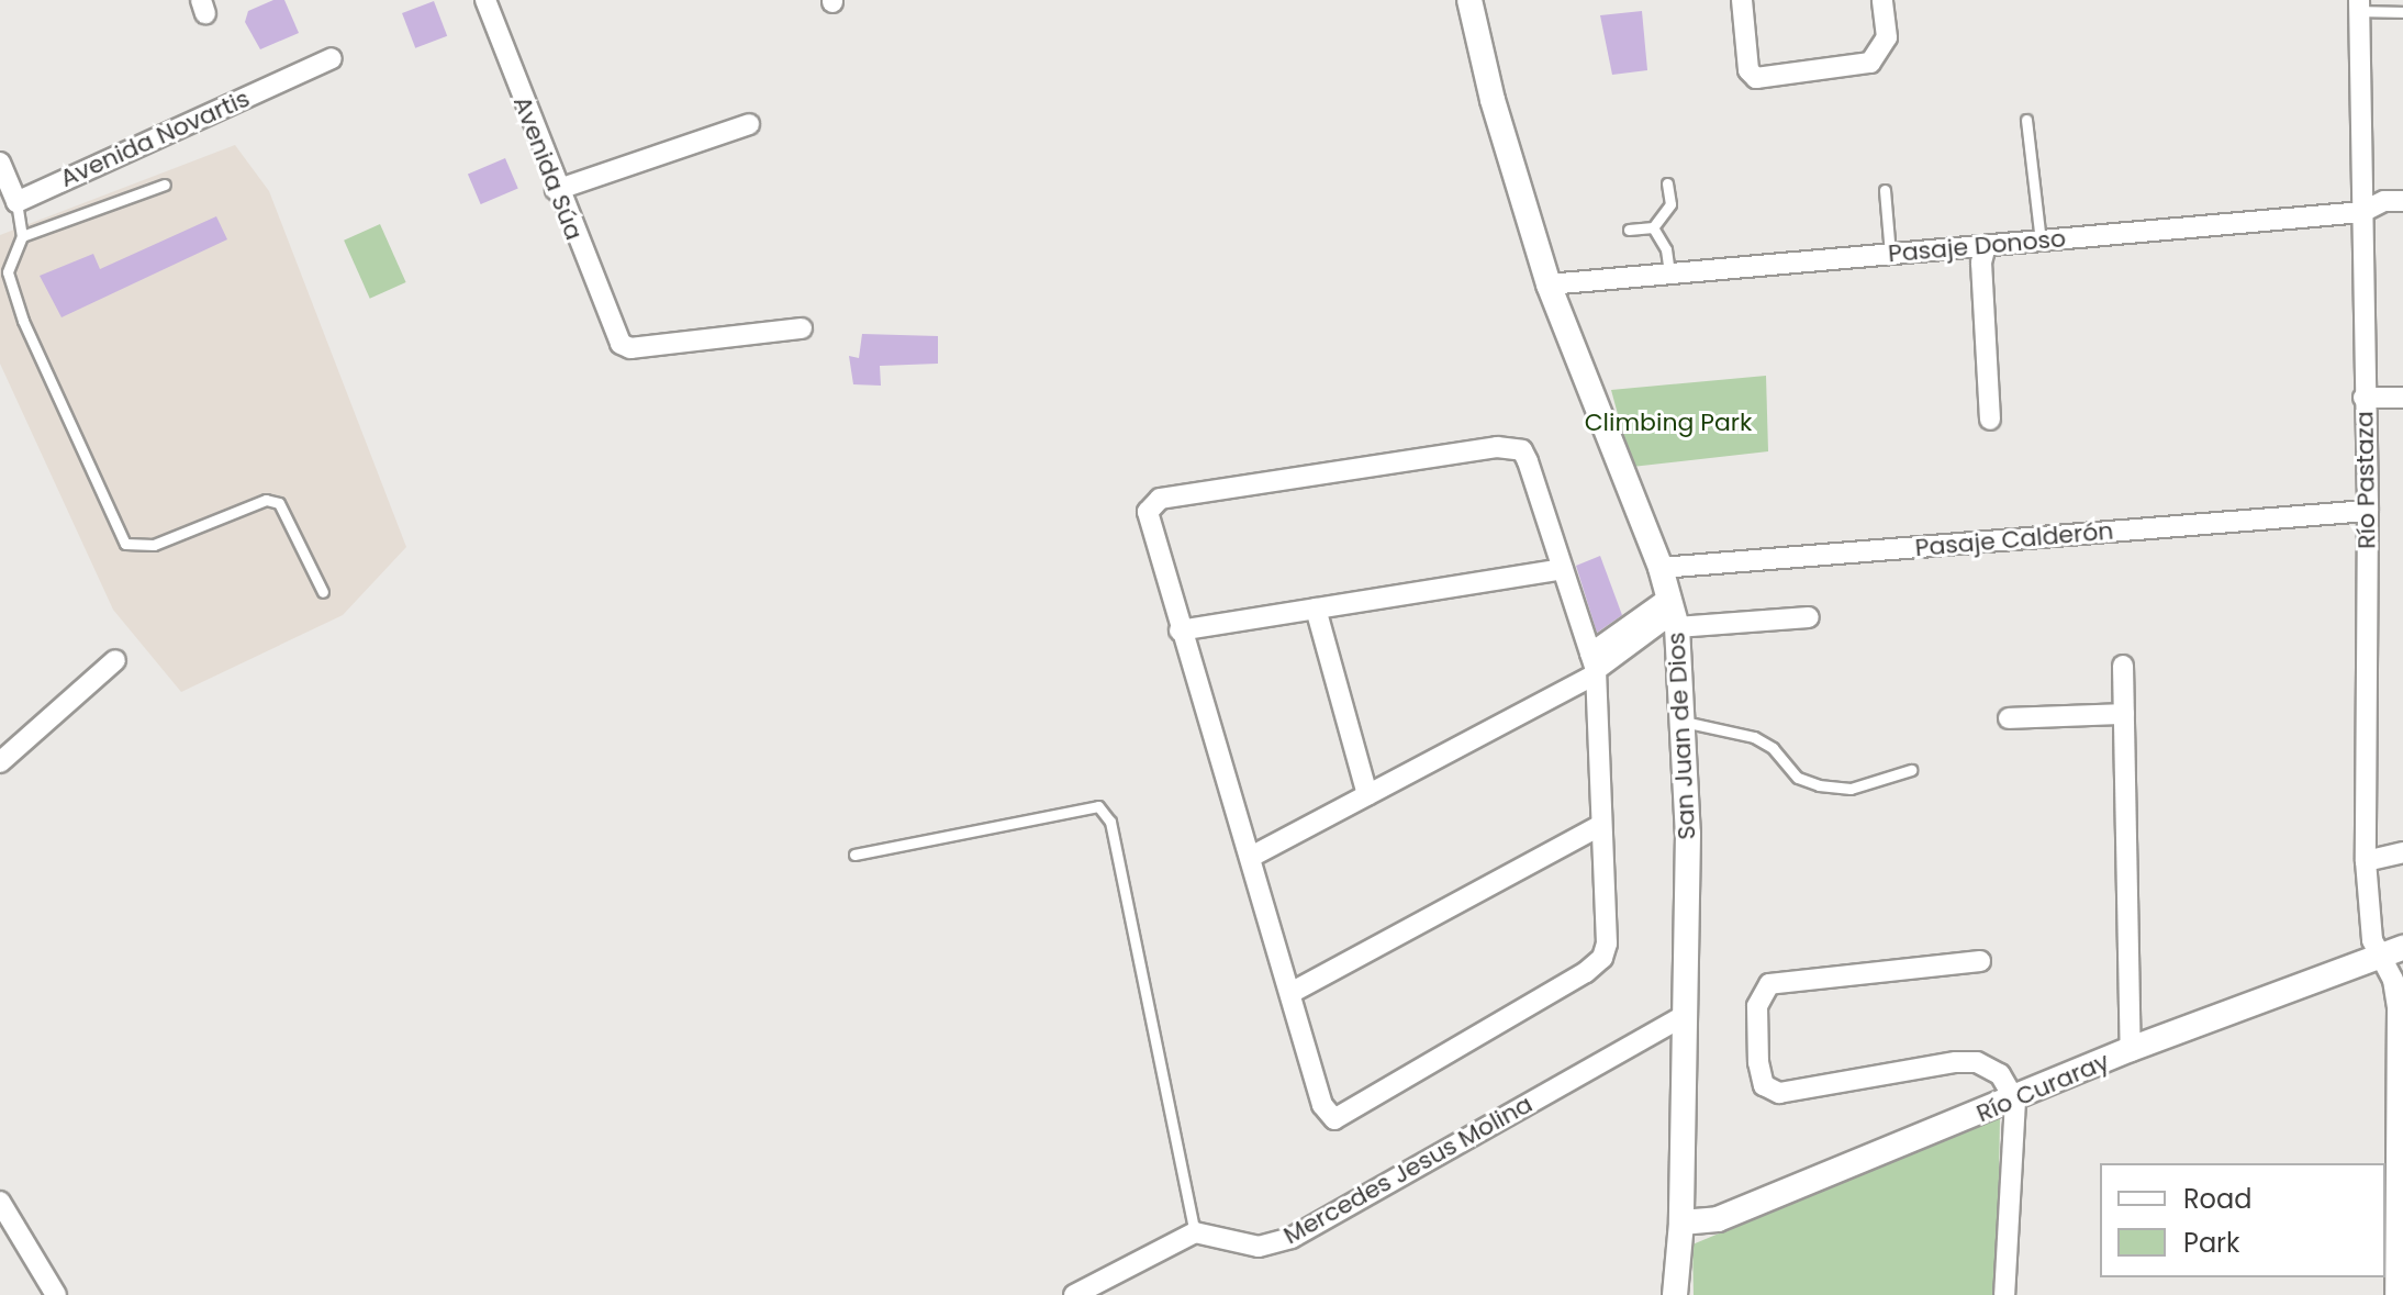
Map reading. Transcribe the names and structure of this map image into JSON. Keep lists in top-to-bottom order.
{
  "streets": {
    "street": [
      "Avenida Novartis",
      "Avenida Súa",
      "Pasaje Donoso",
      "Río Pastaza",
      "Pasaje Calderón",
      "San Juan de Dios",
      "Río Curaray",
      "Mercedes Jesus Molina"
    ]
  },
  "crossings": [
    ["Pasaje Donoso", "Río Pastaza"],
    ["Pasaje Donoso", "San Juan de Dios"],
    ["Río Pastaza", "Pasaje Calderón"],
    ["Río Pastaza", "Río Curaray"],
    ["Pasaje Calderón", "San Juan de Dios"],
    ["San Juan de Dios", "Río Curaray"],
    ["San Juan de Dios", "Mercedes Jesus Molina"]
  ],
  "parks": ["Climbing Park"],
  "legend": ["Road", "Park"]
}
